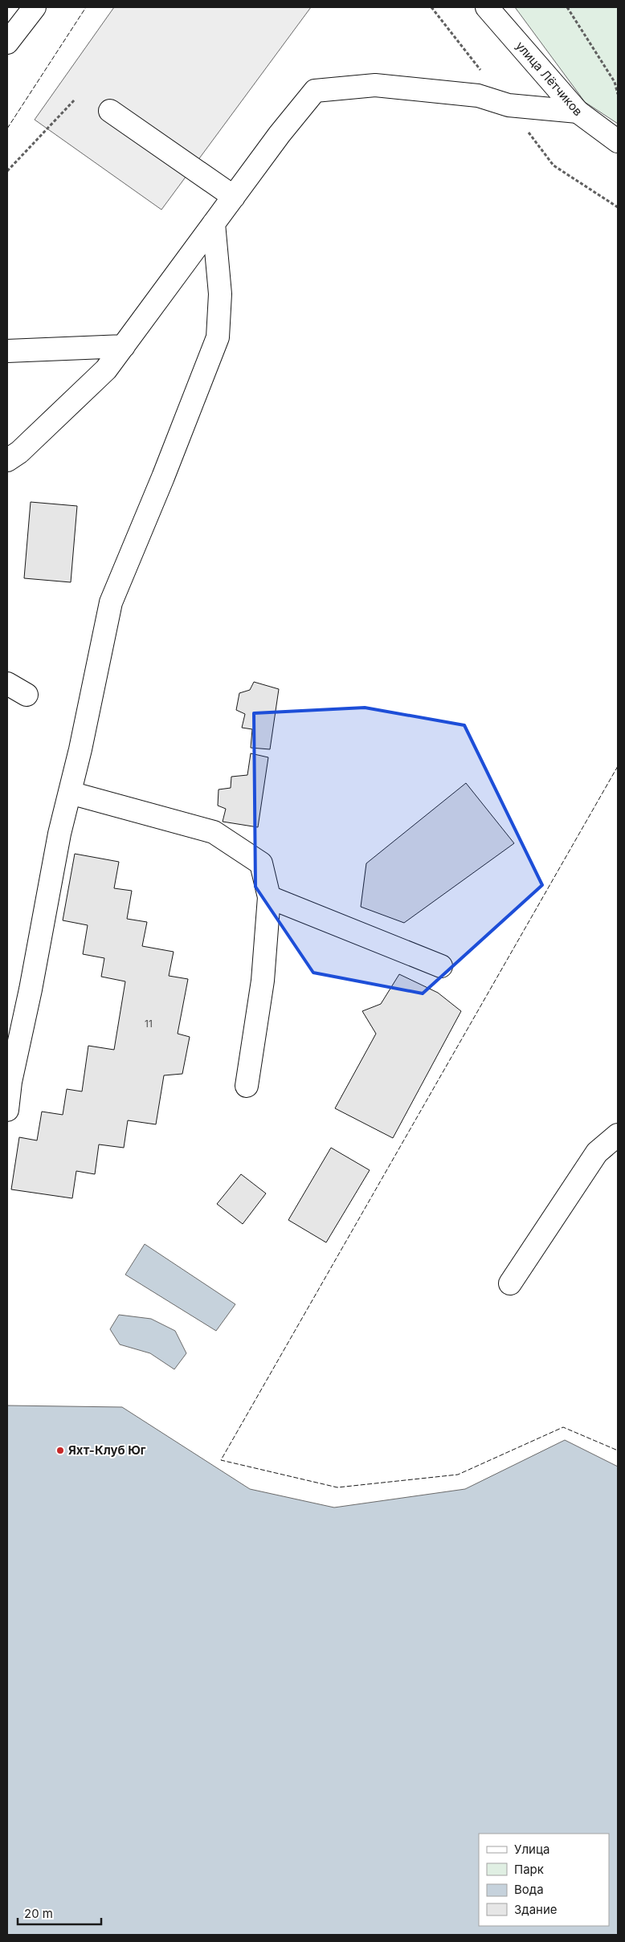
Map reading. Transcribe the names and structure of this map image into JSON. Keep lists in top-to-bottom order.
{
  "streets": {
    "main road": ["улица Лётчиков"]
  },
  "places": ["Яхт-Клуб Юг"],
  "house_numbers": ["11"],
  "legend": [
    "Улица",
    "Парк",
    "Вода",
    "Здание"
  ],
  "scale_bar": "20 m"
}
